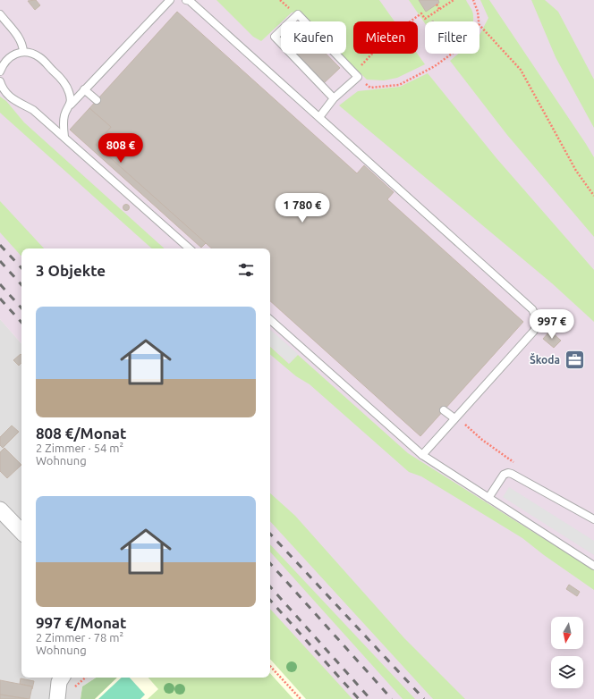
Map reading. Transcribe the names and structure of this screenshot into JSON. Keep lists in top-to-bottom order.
{
  "places": {
    "office": ["Škoda"]
  },
  "north": "bottom",
  "page": {
    "chip": ["Kaufen", "Mieten", "Filter"],
    "price": ["808 €", "1 780 €", "997 €"],
    "heading": "3 Objekte",
    "list": [
      {
        "name": "808 €/Monat",
        "note": "2 Zimmer · 54 m² · Wohnung"
      },
      {
        "name": "997 €/Monat",
        "note": "2 Zimmer · 78 m² · Wohnung"
      }
    ]
  }
}
